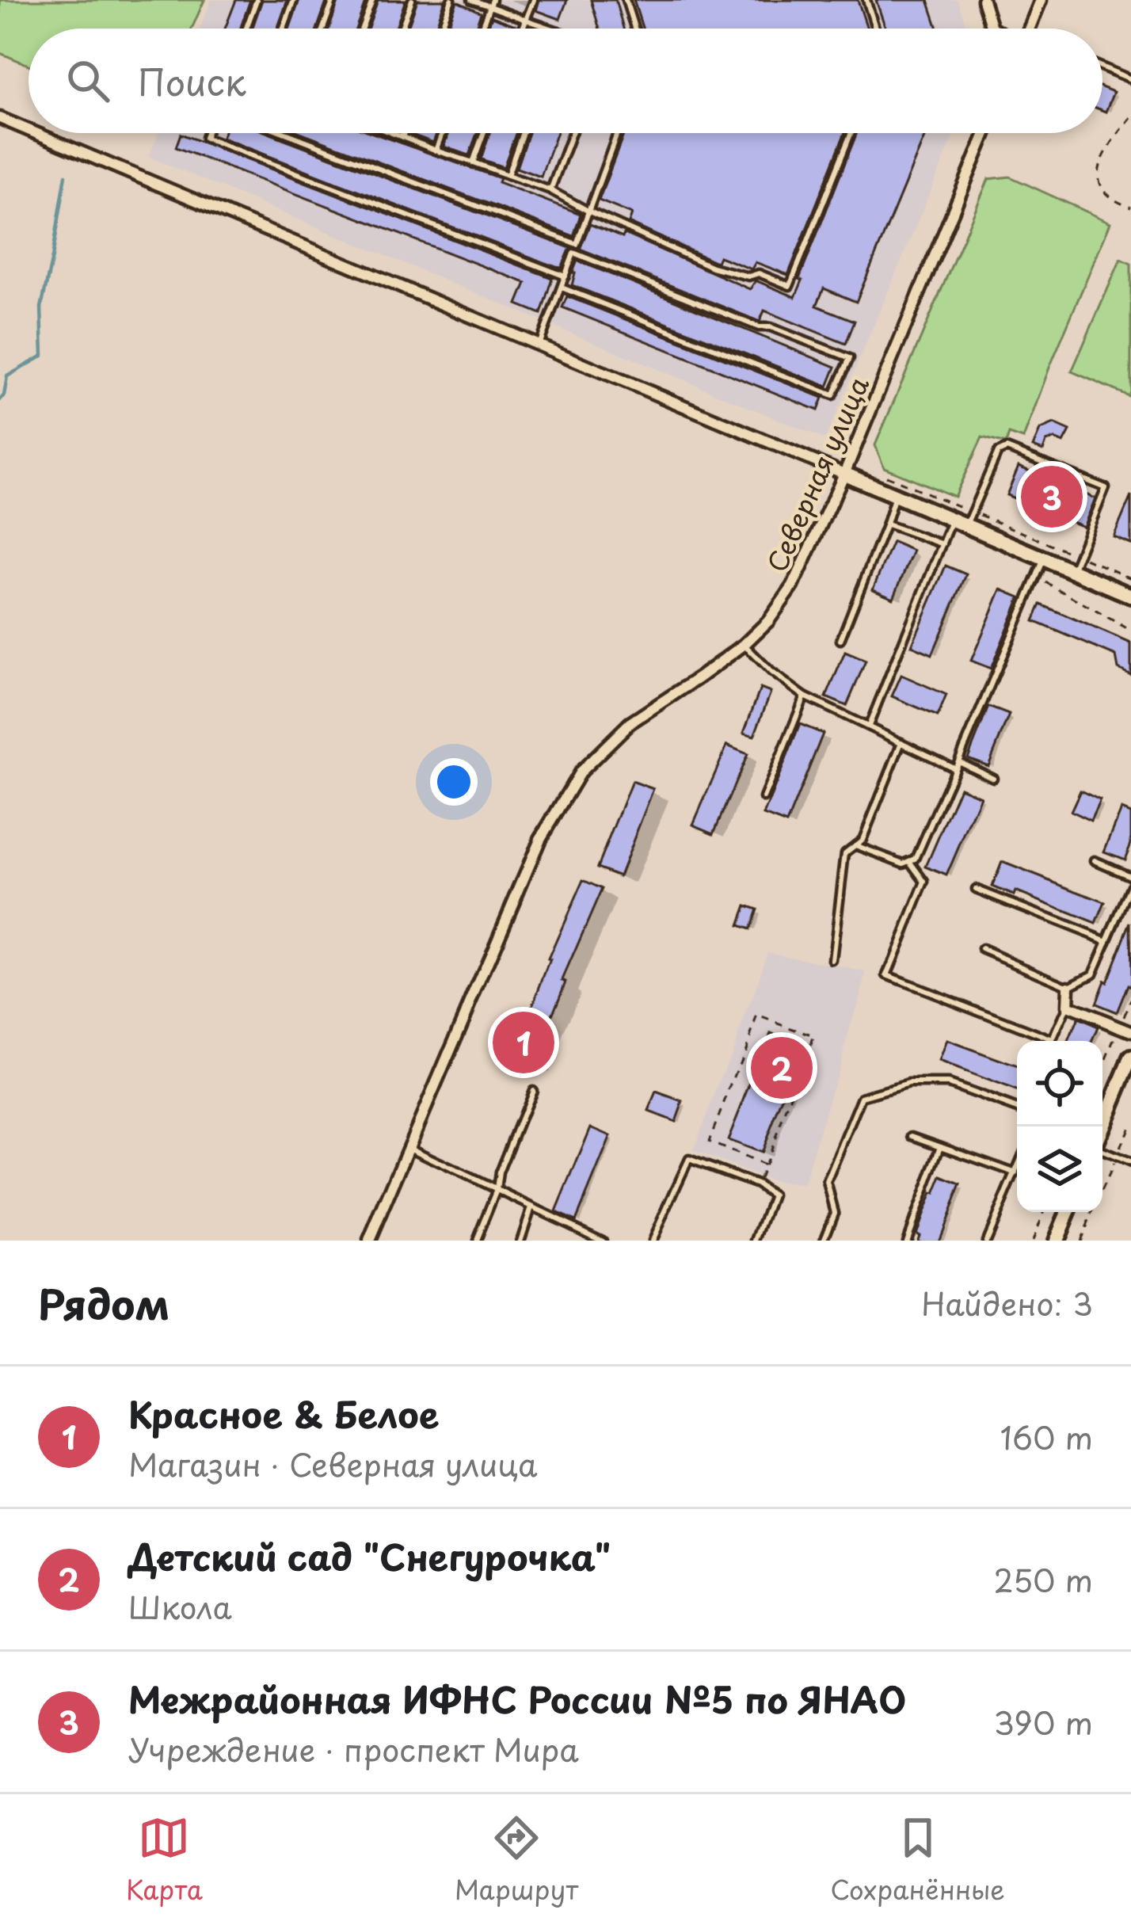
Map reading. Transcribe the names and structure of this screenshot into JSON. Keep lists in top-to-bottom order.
{
  "streets": {
    "street": ["Северная улица"]
  },
  "page": {
    "search": "Поиск",
    "pins": ["3", "1", "2"],
    "heading": ["Рядом", "Найдено: 3"],
    "list": [
      {
        "mark": "1",
        "name": "Красное & Белое",
        "note": "Магазин · Северная улица",
        "value": "160 m"
      },
      {
        "mark": "2",
        "name": "Детский сад \"Снегурочка\"",
        "note": "Школа",
        "value": "250 m"
      },
      {
        "mark": "3",
        "name": "Межрайонная ИФНС России №5 по ЯНАО",
        "note": "Учреждение · проспект Мира",
        "value": "390 m"
      }
    ],
    "nav": ["Карта", "Маршрут", "Сохранённые"]
  }
}
